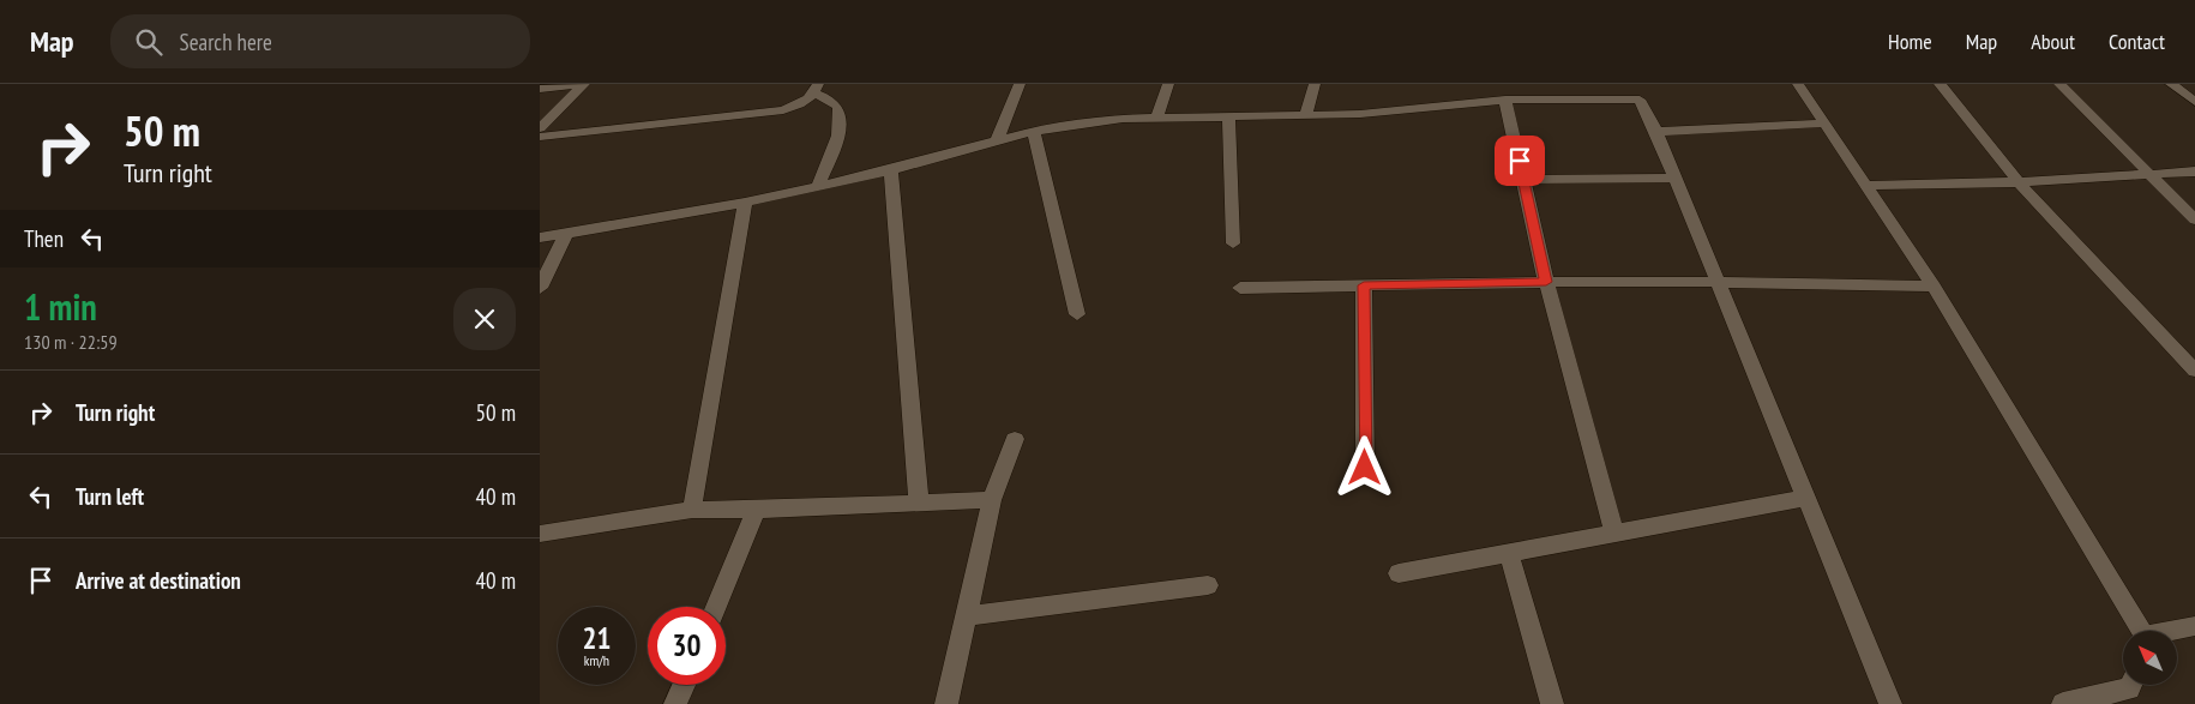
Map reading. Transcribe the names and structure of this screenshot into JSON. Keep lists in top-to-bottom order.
{
  "north": "top left",
  "page": {
    "header": "Map",
    "search": "Search here",
    "nav": [
      "Home",
      "Map",
      "About",
      "Contact"
    ],
    "turn": ["50 m", "Turn right"],
    "then": "Then",
    "heading": ["1 min", "130 m · 22:59"],
    "list": [
      {
        "name": "Turn right",
        "value": "50 m"
      },
      {
        "name": "Turn left",
        "value": "40 m"
      },
      {
        "name": "Arrive at destination",
        "value": "40 m"
      }
    ],
    "speed": "21 km/h",
    "limit": "30"
  }
}
